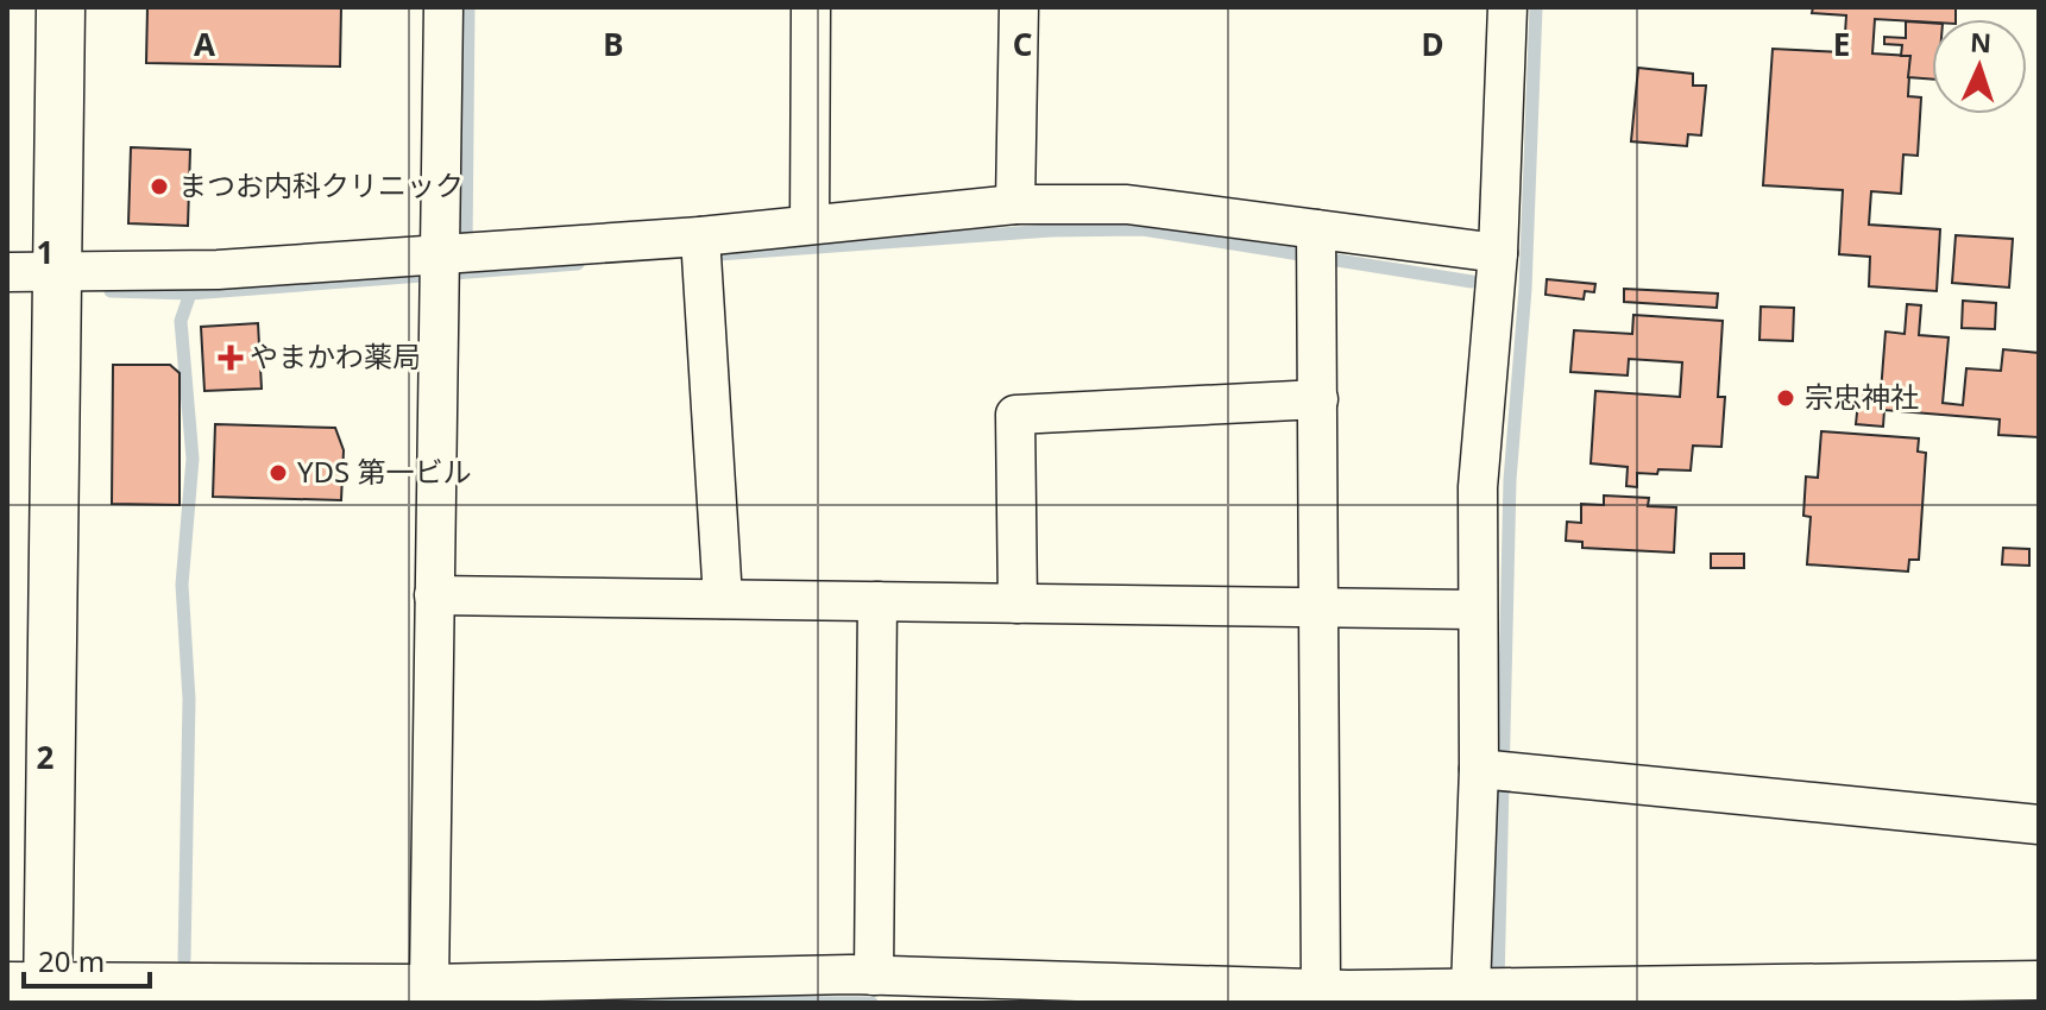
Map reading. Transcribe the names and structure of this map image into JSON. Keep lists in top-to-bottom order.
{
  "places": {
    "other": ["まつお内科クリニック", "宗忠神社", "YDS 第一ビル"],
    "health": ["やまかわ薬局"]
  },
  "scale_bar": "20 m",
  "north": "top",
  "grid": {
    "columns": [
      "A",
      "B",
      "C",
      "D",
      "E"
    ],
    "rows": ["1", "2"]
  }
}
